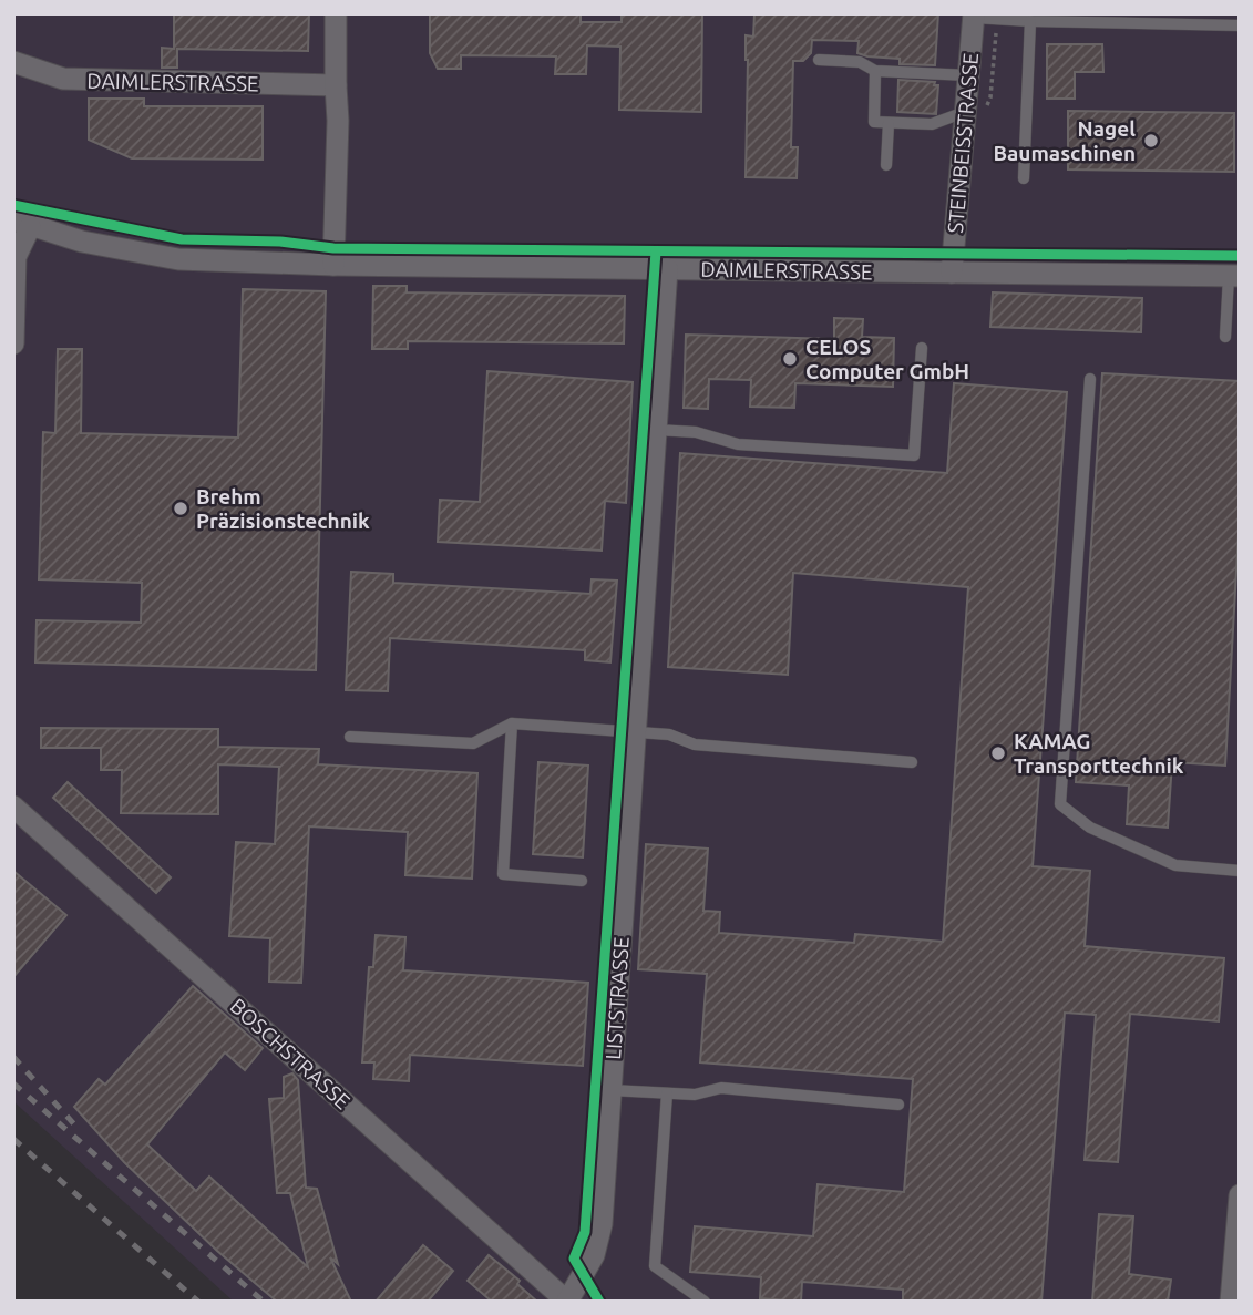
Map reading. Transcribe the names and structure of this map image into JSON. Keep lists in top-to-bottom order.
{
  "streets": {
    "street": [
      "DAIMLERSTRASSE",
      "STEINBEISSTRASSE",
      "LISTSTRASSE",
      "BOSCHSTRASSE"
    ]
  },
  "crossings": [
    ["DAIMLERSTRASSE", "STEINBEISSTRASSE"],
    ["DAIMLERSTRASSE", "LISTSTRASSE"],
    ["LISTSTRASSE", "BOSCHSTRASSE"]
  ],
  "places": [
    "Nagel Baumaschinen",
    "CELOS Computer GmbH",
    "Brehm Präzisionstechnik",
    "KAMAG Transporttechnik"
  ]
}
